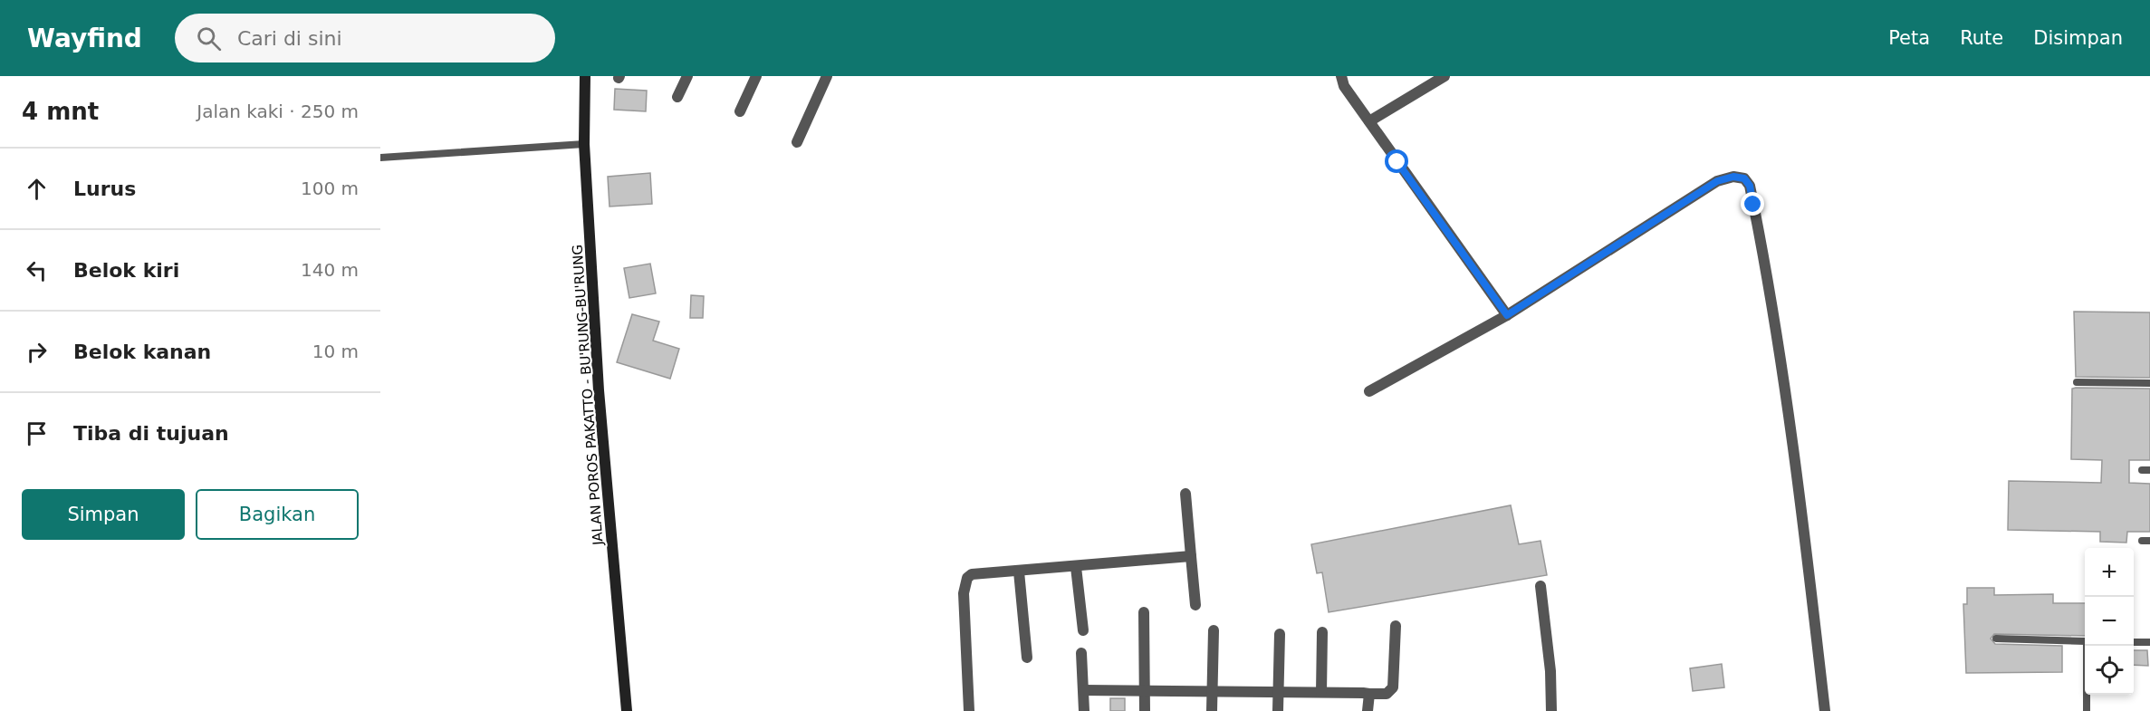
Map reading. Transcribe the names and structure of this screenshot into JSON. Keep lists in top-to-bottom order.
{
  "streets": {
    "main road": ["JALAN POROS PAKATTO - BU'RUNG-BU'RUNG"]
  },
  "page": {
    "header": "Wayfind",
    "search": "Cari di sini",
    "nav": ["Peta", "Rute", "Disimpan"],
    "heading": ["4 mnt", "Jalan kaki · 250 m"],
    "list": [
      ["Lurus", "100 m"],
      ["Belok kiri", "140 m"],
      ["Belok kanan", "10 m"],
      "Tiba di tujuan"
    ],
    "buttons": ["Simpan", "Bagikan"],
    "map_buttons": ["+", "−"]
  }
}
